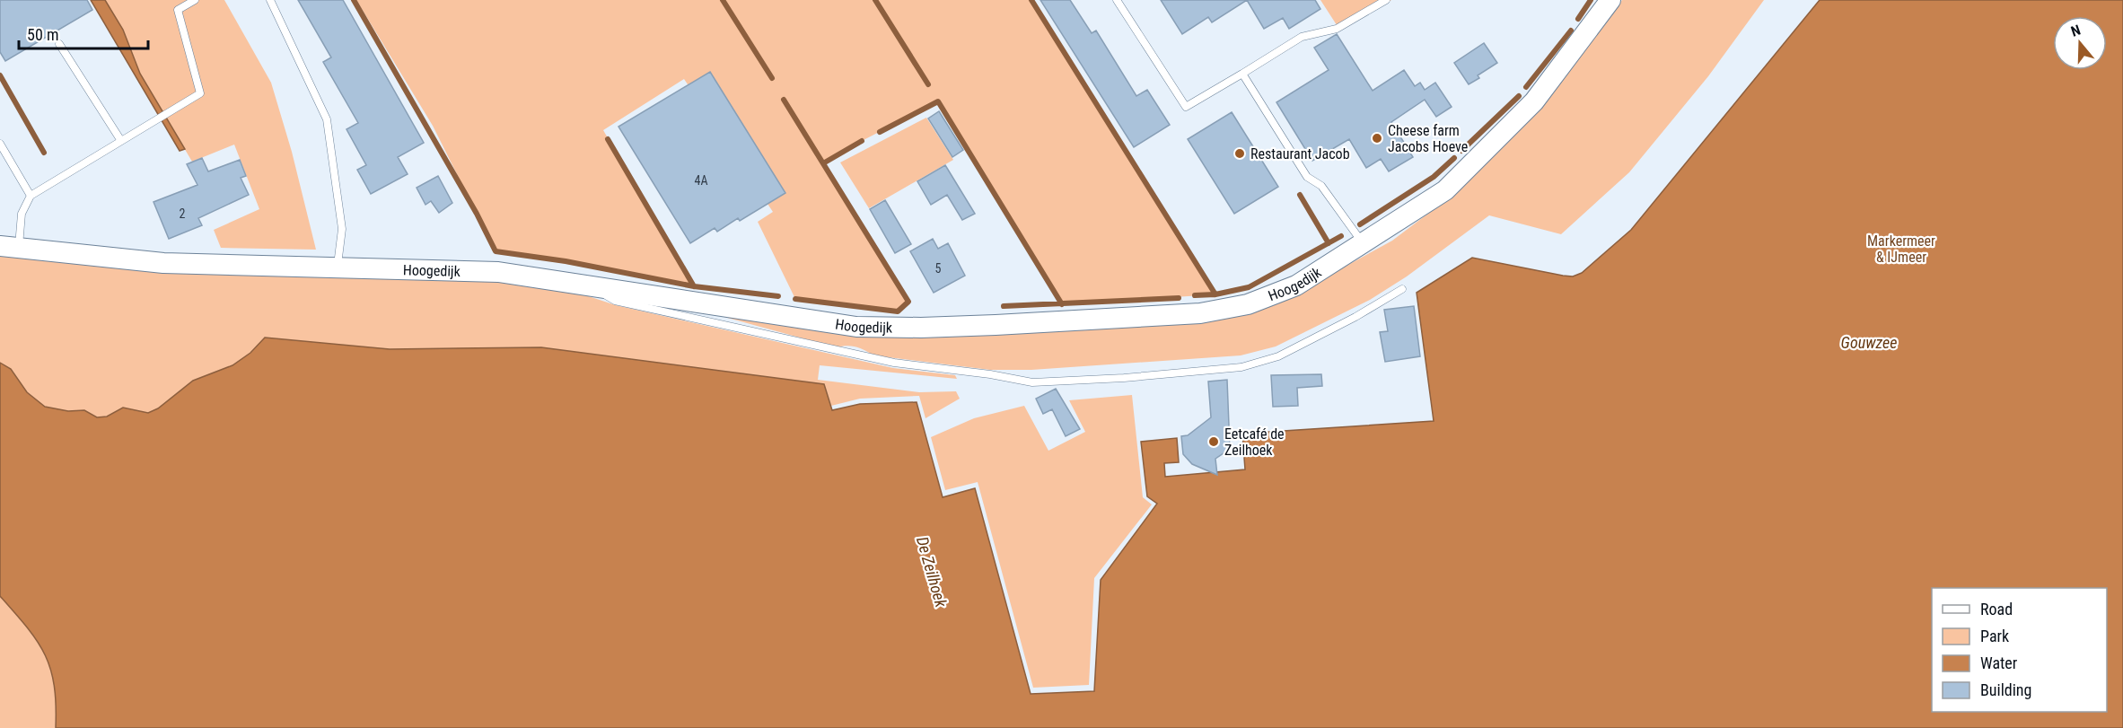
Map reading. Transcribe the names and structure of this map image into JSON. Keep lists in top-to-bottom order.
{
  "streets": {
    "street": ["Hoogedijk"]
  },
  "water": ["Gouwzee", "De Zeilhoek"],
  "parks": ["Markermeer & IJmeer"],
  "places": ["Cheese farm Jacobs Hoeve", "Restaurant Jacob", "Eetcafé de Zeilhoek"],
  "house_numbers": ["4A", "2", "5"],
  "legend": [
    "Road",
    "Park",
    "Water",
    "Building"
  ],
  "scale_bar": "50 m",
  "north": "top"
}
